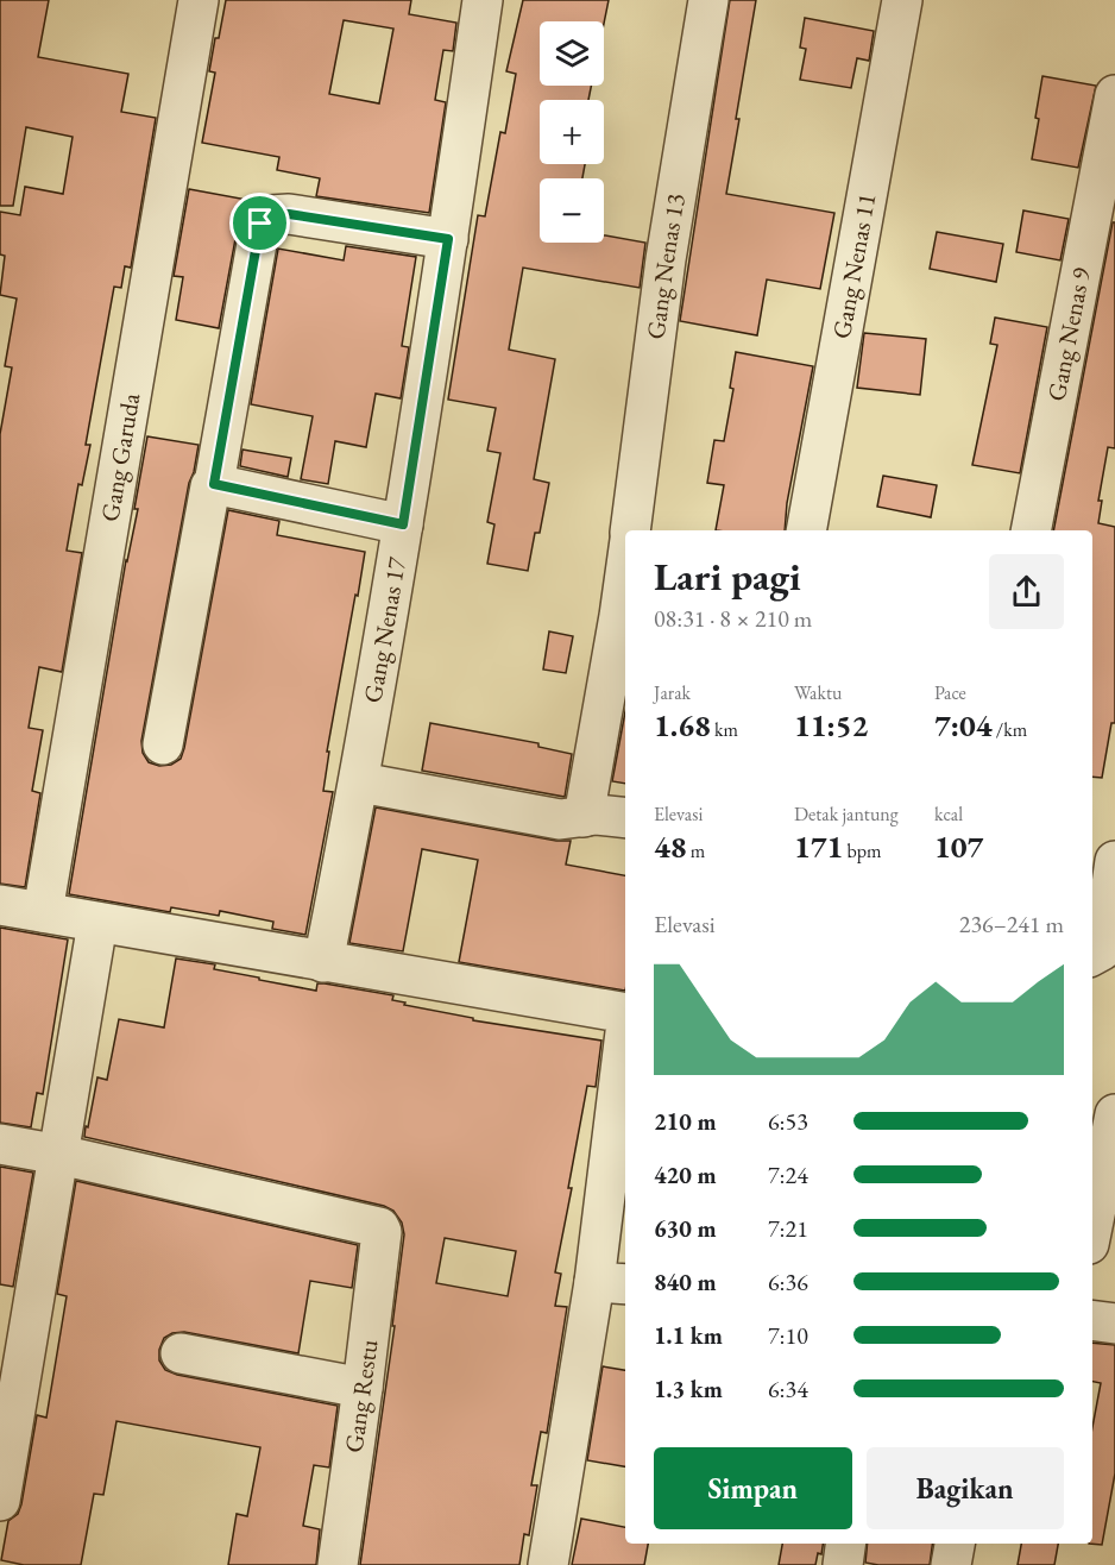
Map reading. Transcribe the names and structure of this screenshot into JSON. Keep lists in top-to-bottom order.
{
  "streets": {
    "street": [
      "Gang Nenas 13",
      "Gang Nenas 11",
      "Gang Nenas 9",
      "Gang Garuda",
      "Gang Nenas 17",
      "Gang Restu"
    ]
  },
  "page": {
    "map_buttons": ["+", "−"],
    "heading": ["Lari pagi", "08:31 · 8 × 210 m"],
    "stats": [
      ["Jarak", "1.68 km"],
      ["Waktu", "11:52"],
      ["Pace", "7:04 /km"],
      ["Elevasi", "48 m"],
      ["Detak jantung", "171 bpm"],
      ["kcal", "107"]
    ],
    "chart": ["Elevasi", "236–241 m"],
    "list": [
      {
        "name": "210 m",
        "note": "6:53"
      },
      {
        "name": "420 m",
        "note": "7:24"
      },
      {
        "name": "630 m",
        "note": "7:21"
      },
      {
        "name": "840 m",
        "note": "6:36"
      },
      {
        "name": "1.1 km",
        "note": "7:10"
      },
      {
        "name": "1.3 km",
        "note": "6:34"
      }
    ],
    "buttons": ["Simpan", "Bagikan"]
  }
}
